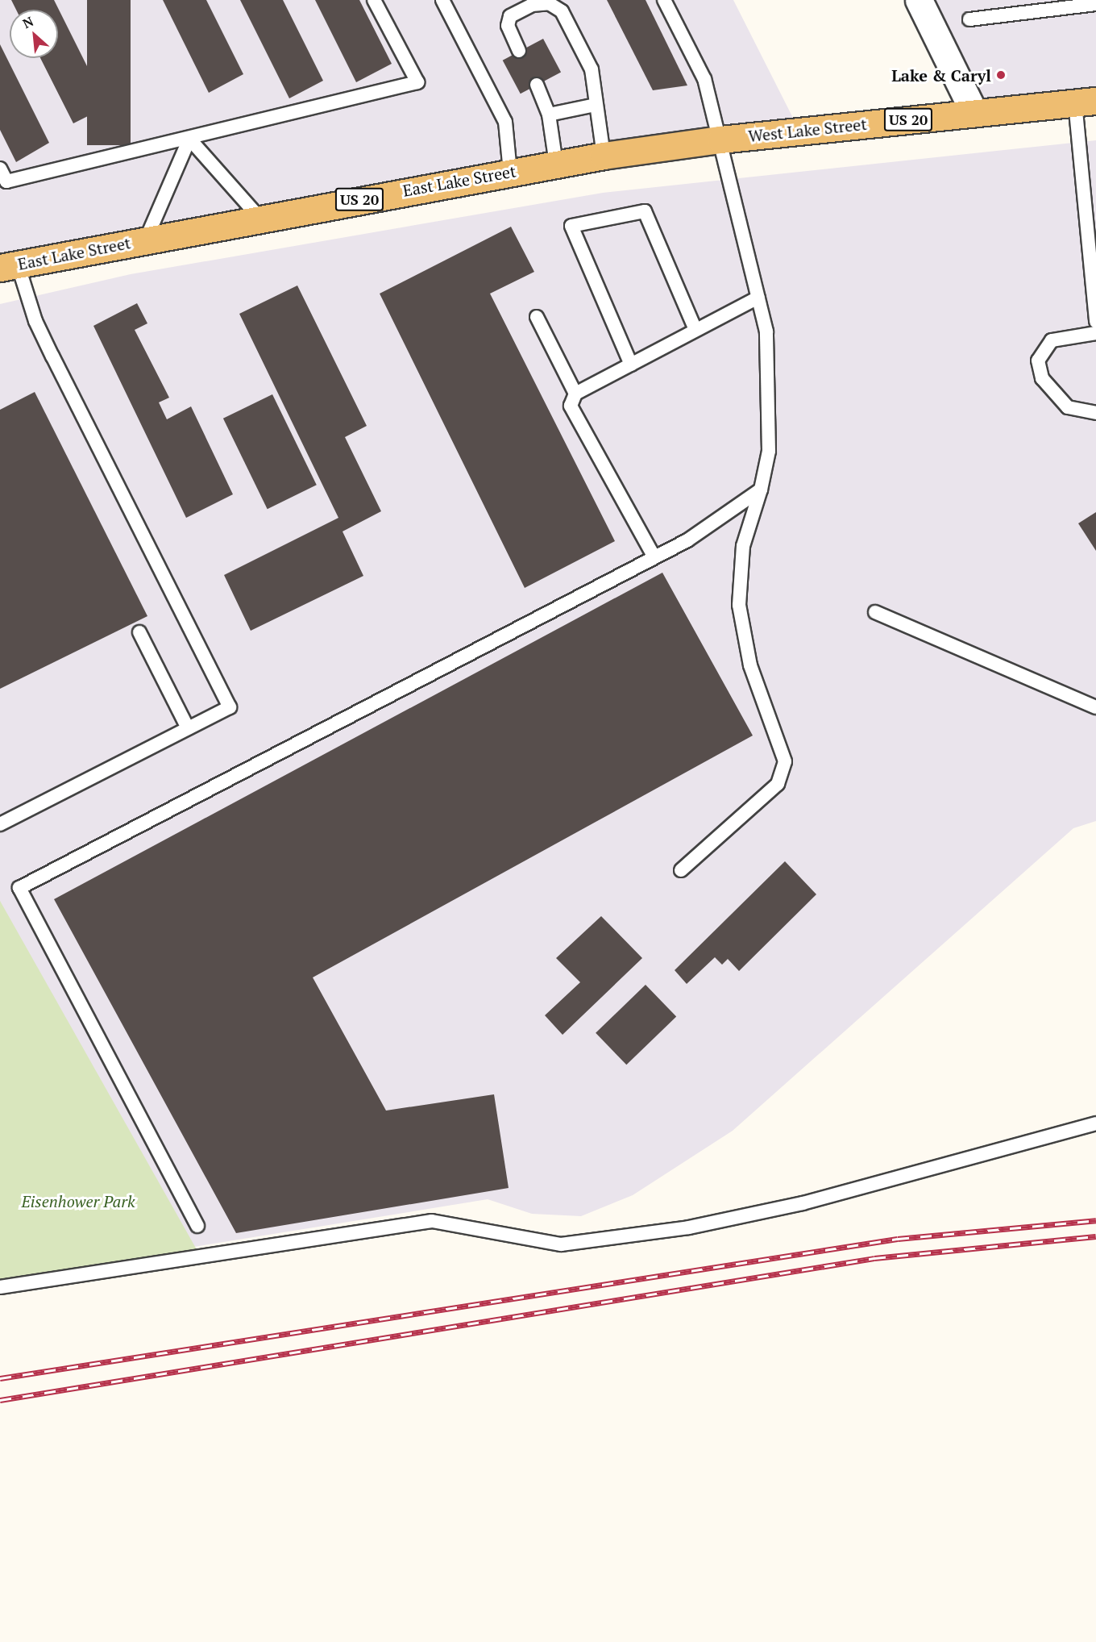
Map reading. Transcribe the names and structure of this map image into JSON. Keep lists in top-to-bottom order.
{
  "streets": {
    "main road": ["US 20", "West Lake Street", "East Lake Street"]
  },
  "crossings": [
    ["West Lake Street", "East Lake Street"]
  ],
  "parks": ["Eisenhower Park"],
  "places": ["Lake & Caryl"],
  "north": "top left"
}
